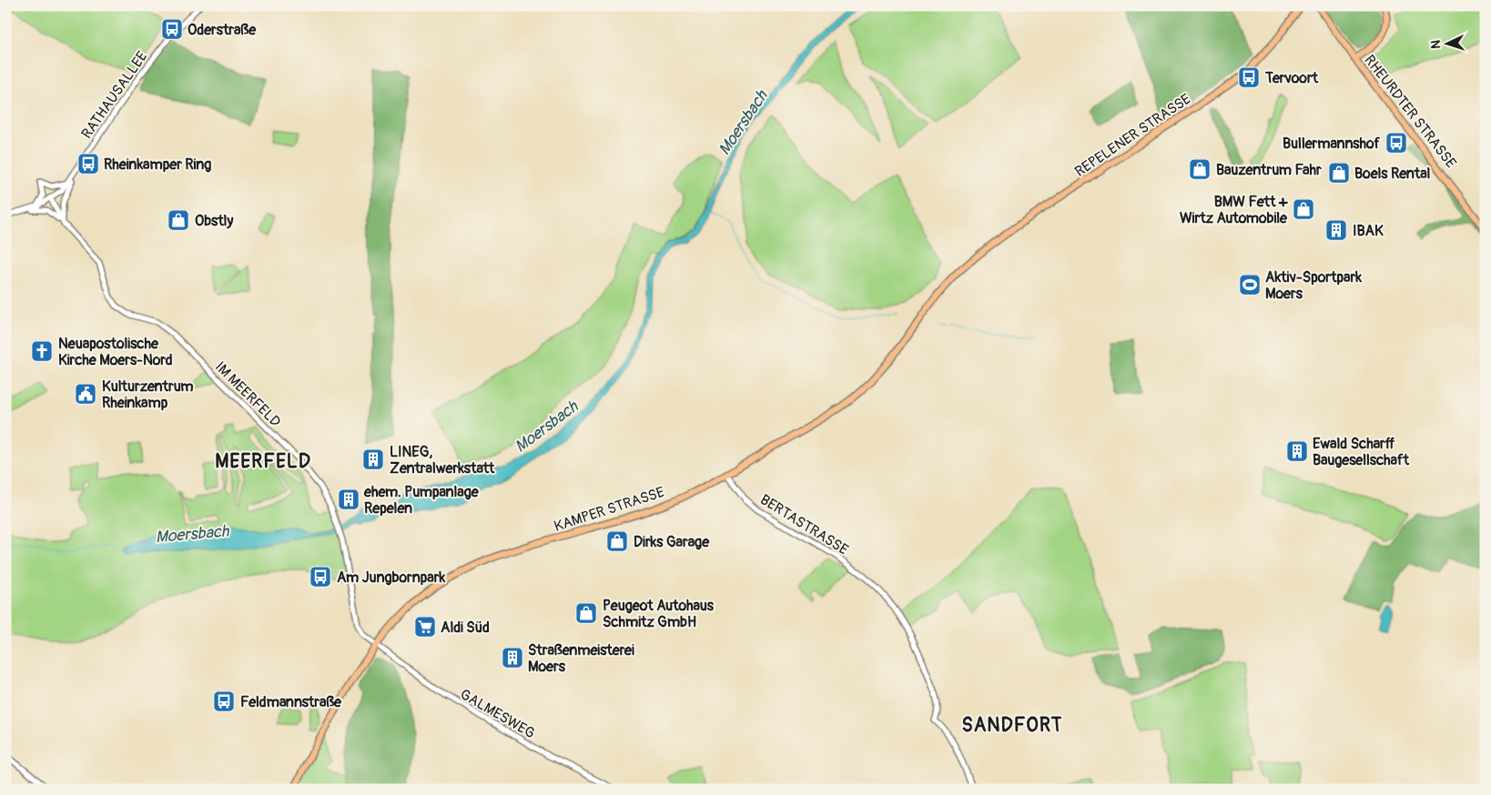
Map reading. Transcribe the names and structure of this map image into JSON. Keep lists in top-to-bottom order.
{
  "streets": {
    "main road": ["RHEURDTER STRASSE", "REPELENER STRASSE", "KAMPER STRASSE"],
    "street": [
      "RATHAUSALLEE",
      "IM MEERFELD",
      "BERTASTRASSE",
      "GALMESWEG"
    ]
  },
  "crossings": [
    ["RATHAUSALLEE", "IM MEERFELD"],
    ["REPELENER STRASSE", "KAMPER STRASSE"],
    ["IM MEERFELD", "KAMPER STRASSE"],
    ["IM MEERFELD", "GALMESWEG"],
    ["KAMPER STRASSE", "BERTASTRASSE"],
    ["KAMPER STRASSE", "GALMESWEG"]
  ],
  "districts": ["MEERFELD", "SANDFORT"],
  "water": ["Moersbach"],
  "places": {
    "bus stop": [
      "Oderstraße",
      "Tervoort",
      "Bullermannshof",
      "Rheinkamper Ring",
      "Am Jungbornpark",
      "Feldmannstraße"
    ],
    "shop": [
      "Bauzentrum Fahr",
      "Boels Rental",
      "BMW Fett + Wirtz Automobile",
      "Obstly",
      "Dirks Garage",
      "Peugeot Autohaus Schmitz GmbH"
    ],
    "building": [
      "IBAK",
      "Ewald Scharff Baugesellschaft",
      "LINEG, Zentralwerkstatt",
      "ehem. Pumpanlage Repelen",
      "Straßenmeisterei Moers"
    ],
    "sports": ["Aktiv-Sportpark Moers"],
    "church": ["Neuapostolische Kirche Moers-Nord"],
    "public building": ["Kulturzentrum Rheinkamp"],
    "supermarket": ["Aldi Süd"]
  },
  "north": "left"
}
